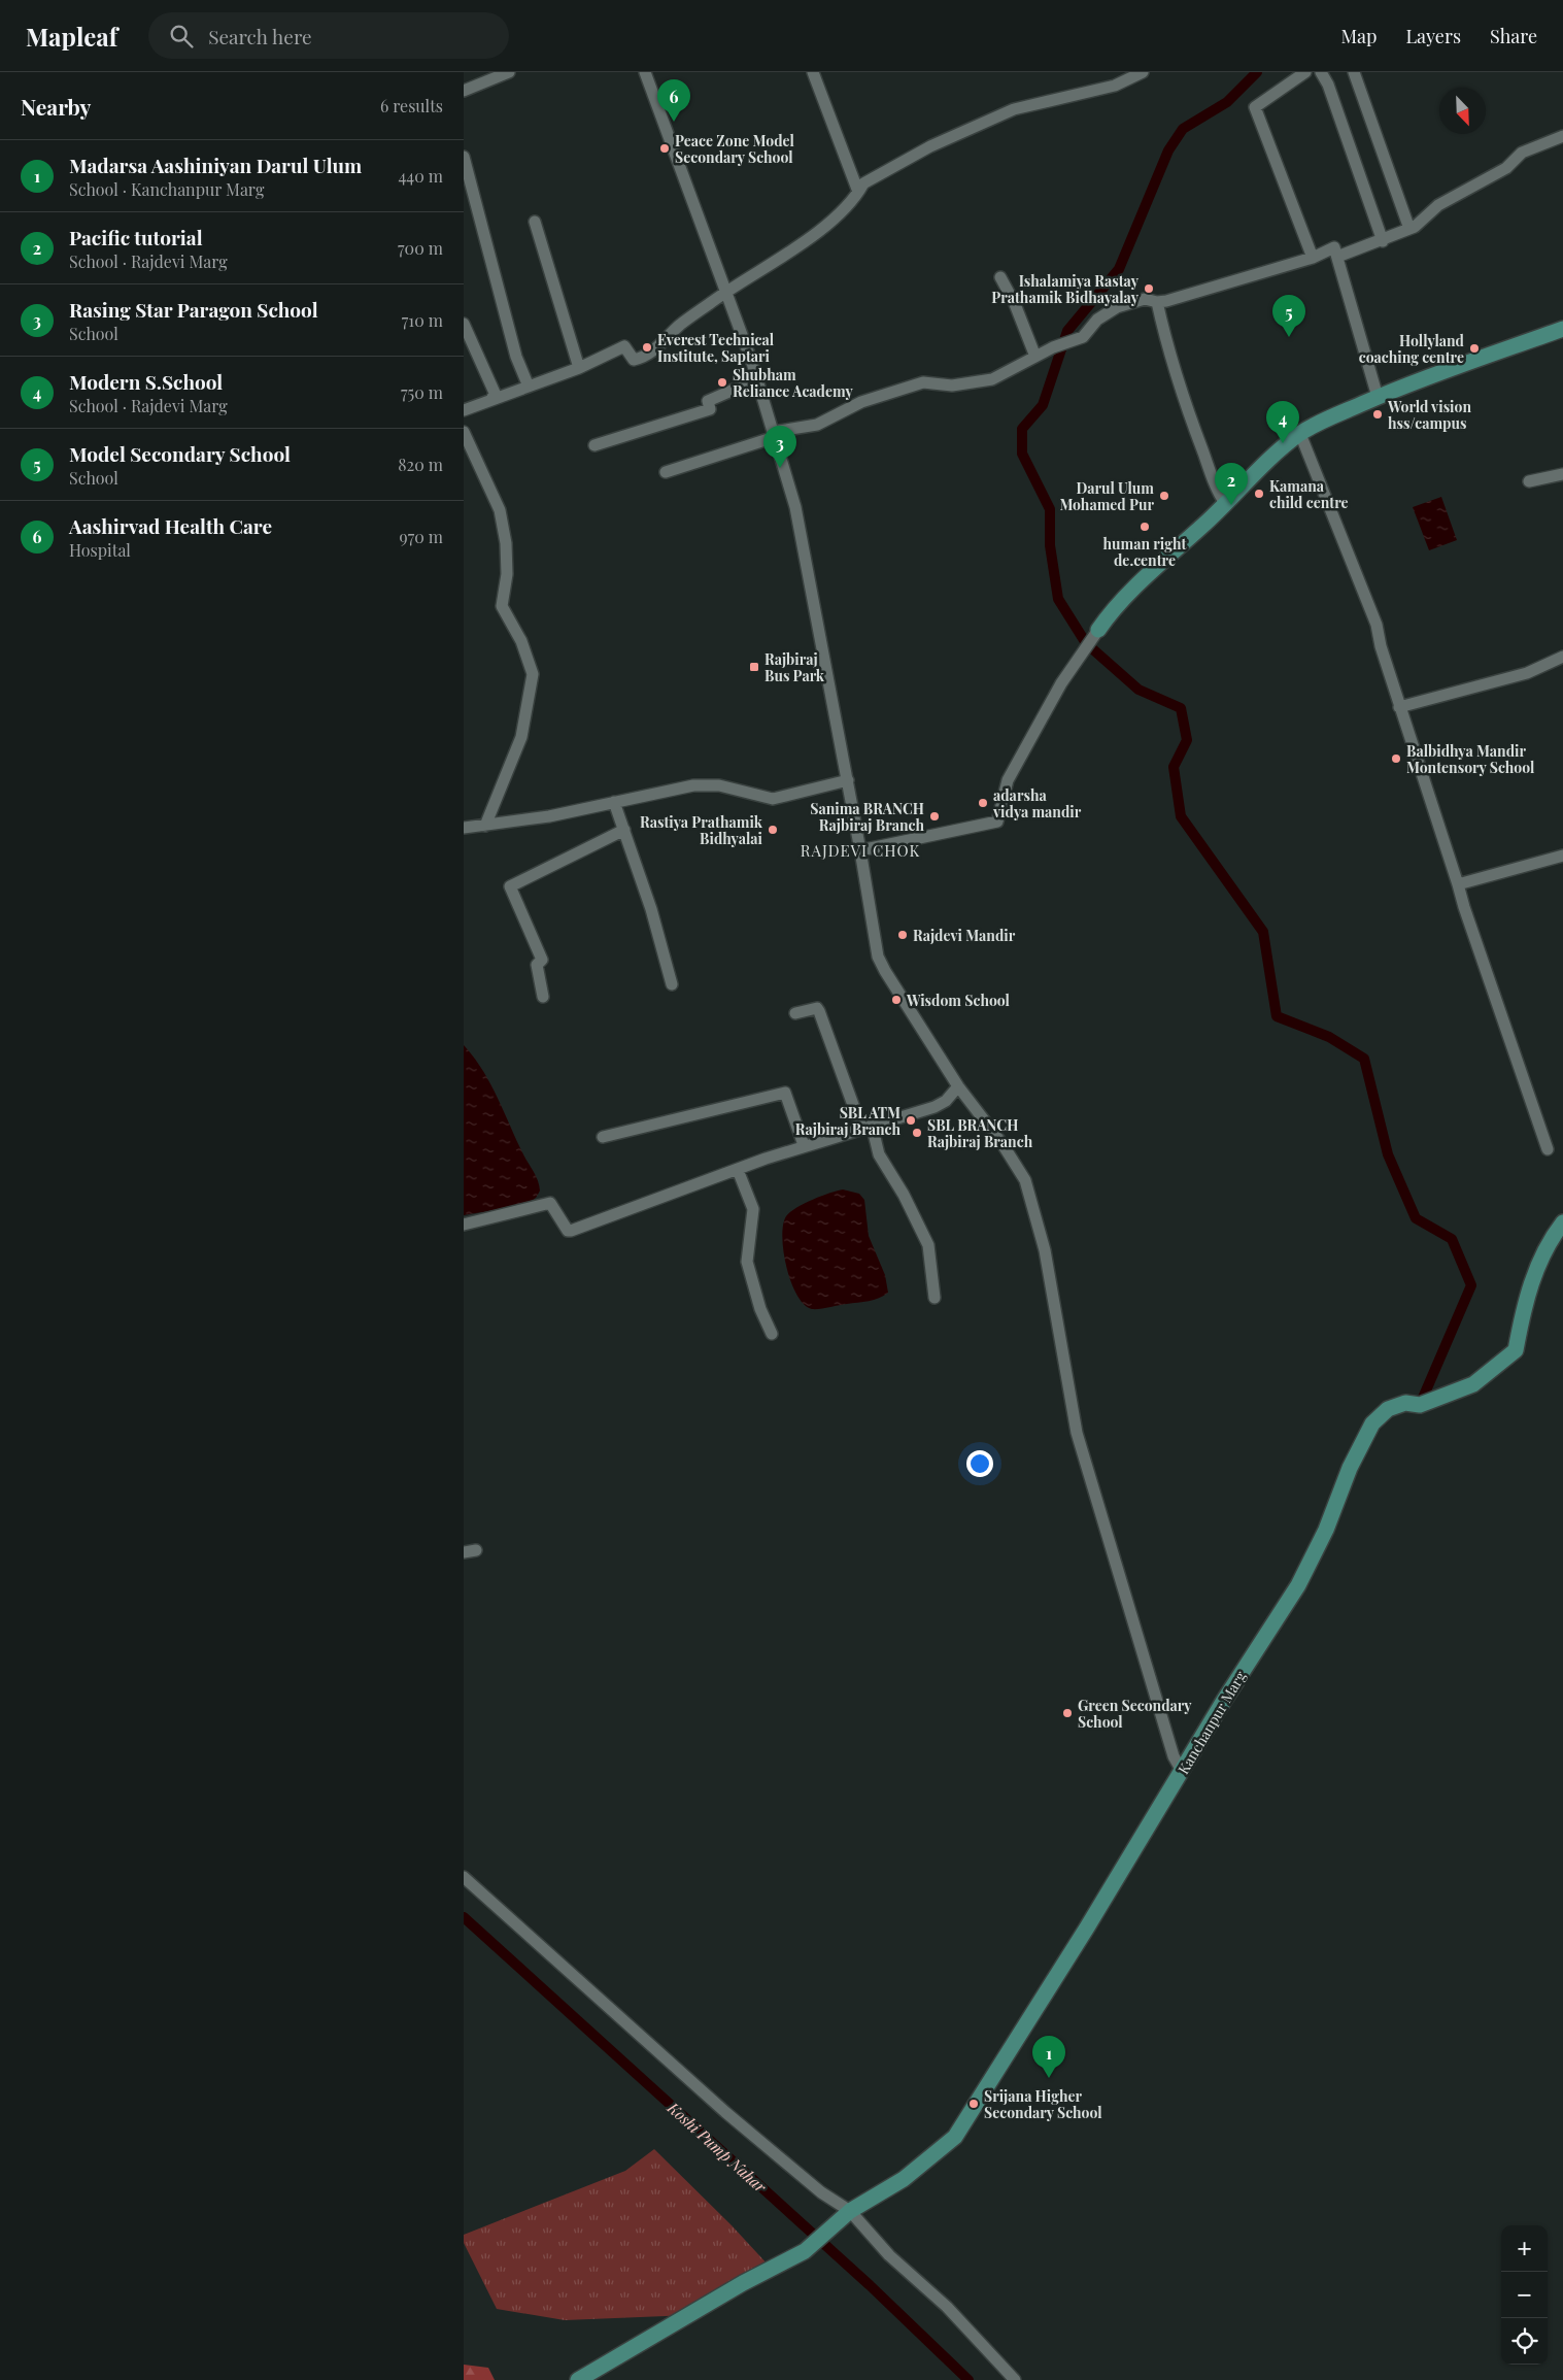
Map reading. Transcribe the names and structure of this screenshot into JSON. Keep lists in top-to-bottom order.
{
  "streets": {
    "main road": ["Kanchanpur Marg"]
  },
  "districts": ["RAJDEVI CHOK"],
  "water": ["Koshi Pump Nahar"],
  "places": {
    "other": [
      "Peace Zone Model Secondary School",
      "Ishalamiya Rastay Prathamik Bidhayalay",
      "Everest Technical Institute, Saptari",
      "Hollyland coaching centre",
      "Shubham Reliance Academy",
      "World vision hss/campus",
      "Kamana child centre",
      "Darul Ulum Mohamed Pur",
      "human right de.centre",
      "Balbidhya Mandir Montensory School",
      "adarsha vidya mandir",
      "Sanima BRANCH Rajbiraj Branch",
      "Rastiya Prathamik Bidhyalai",
      "Rajdevi Mandir",
      "Wisdom School",
      "SBL ATM Rajbiraj Branch",
      "SBL BRANCH Rajbiraj Branch",
      "Green Secondary School",
      "Srijana Higher Secondary School"
    ],
    "transit": ["Rajbiraj Bus Park"]
  },
  "north": "bottom right",
  "page": {
    "header": "Mapleaf",
    "search": "Search here",
    "nav": ["Map", "Layers", "Share"],
    "heading": ["Nearby", "6 results"],
    "pins": [
      "6",
      "5",
      "4",
      "3",
      "2",
      "1"
    ],
    "list": [
      {
        "mark": "1",
        "name": "Madarsa Aashiniyan Darul Ulum",
        "note": "School · Kanchanpur Marg",
        "value": "440 m"
      },
      {
        "mark": "2",
        "name": "Pacific tutorial",
        "note": "School · Rajdevi Marg",
        "value": "700 m"
      },
      {
        "mark": "3",
        "name": "Rasing Star Paragon School",
        "note": "School",
        "value": "710 m"
      },
      {
        "mark": "4",
        "name": "Modern S.School",
        "note": "School · Rajdevi Marg",
        "value": "750 m"
      },
      {
        "mark": "5",
        "name": "Model Secondary School",
        "note": "School",
        "value": "820 m"
      },
      {
        "mark": "6",
        "name": "Aashirvad Health Care",
        "note": "Hospital",
        "value": "970 m"
      }
    ],
    "map_buttons": ["+", "−"]
  }
}
